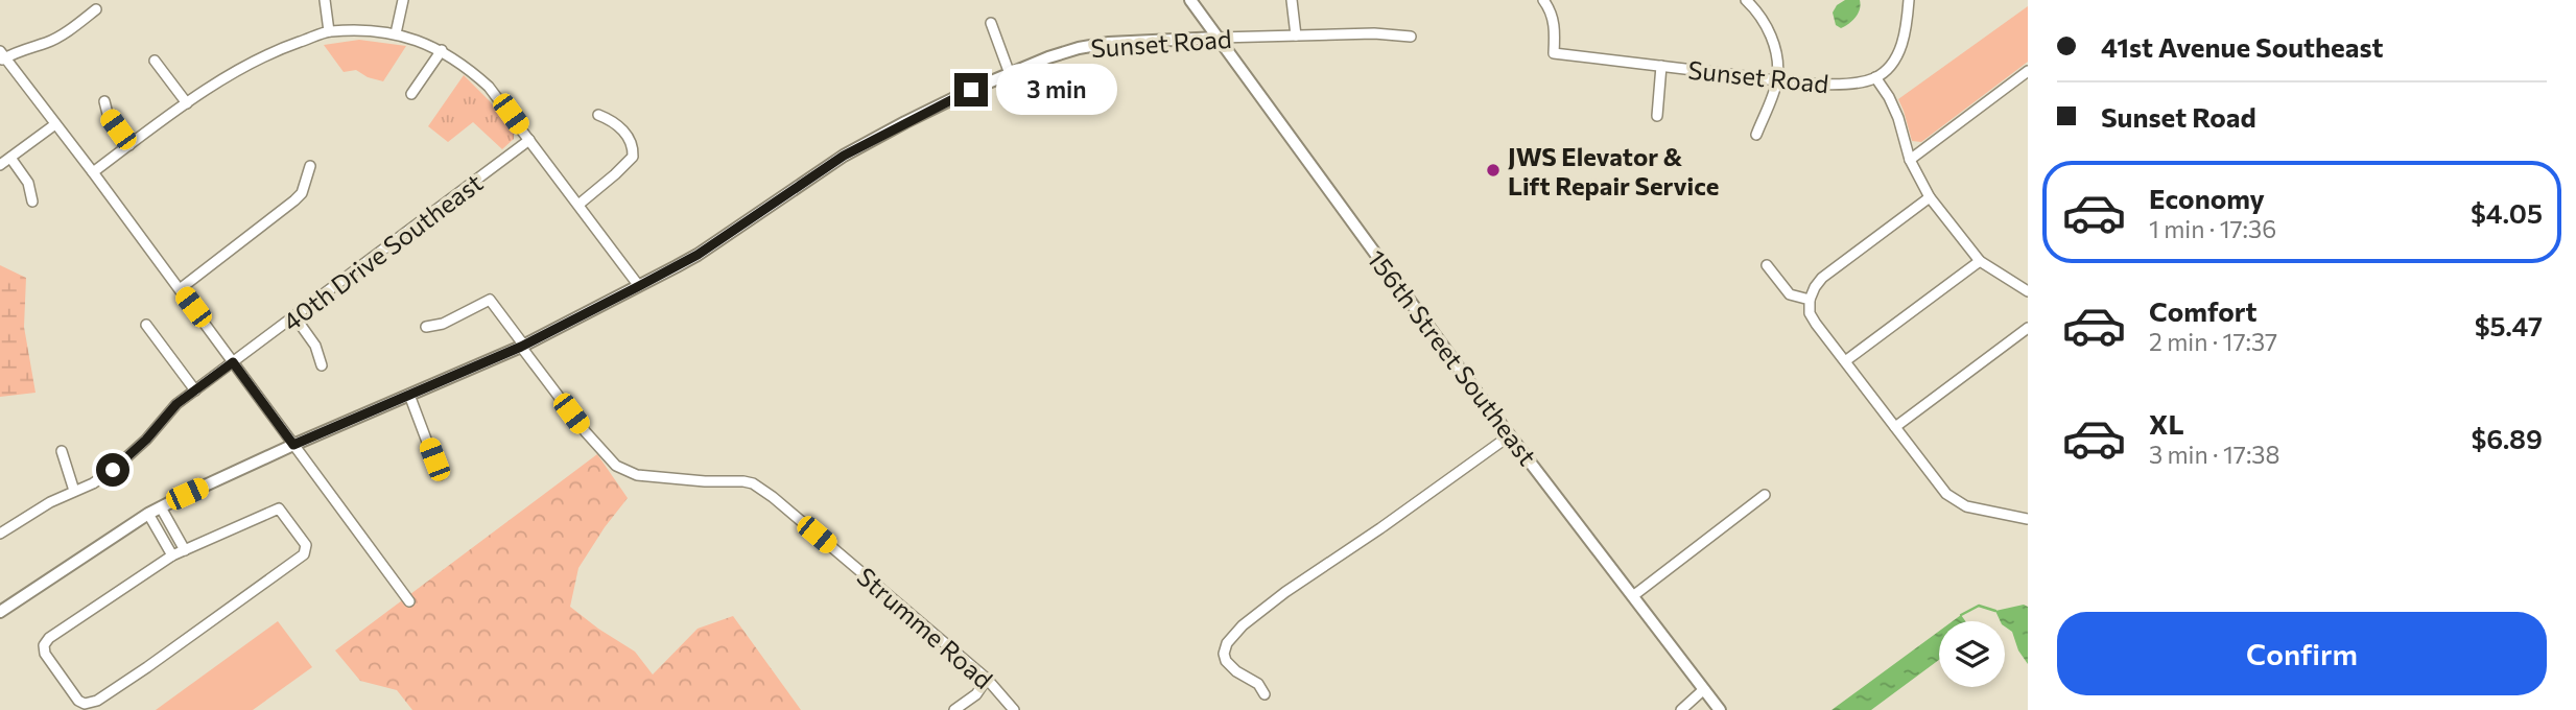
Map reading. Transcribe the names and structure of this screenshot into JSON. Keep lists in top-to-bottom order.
{
  "streets": {
    "street": [
      "Sunset Road",
      "40th Drive Southeast",
      "156th Street Southeast",
      "Strumme Road"
    ]
  },
  "crossings": [
    ["Sunset Road", "156th Street Southeast"],
    ["Sunset Road", "Strumme Road"]
  ],
  "places": ["JWS Elevator & Lift Repair Service"],
  "page": {
    "banner": ["41st Avenue Southeast", "Sunset Road"],
    "bubble": "3 min",
    "list": [
      {
        "name": "Economy",
        "note": "1 min · 17:36",
        "value": "$4.05"
      },
      {
        "name": "Comfort",
        "note": "2 min · 17:37",
        "value": "$5.47"
      },
      {
        "name": "XL",
        "note": "3 min · 17:38",
        "value": "$6.89"
      }
    ],
    "buttons": "Confirm"
  }
}
